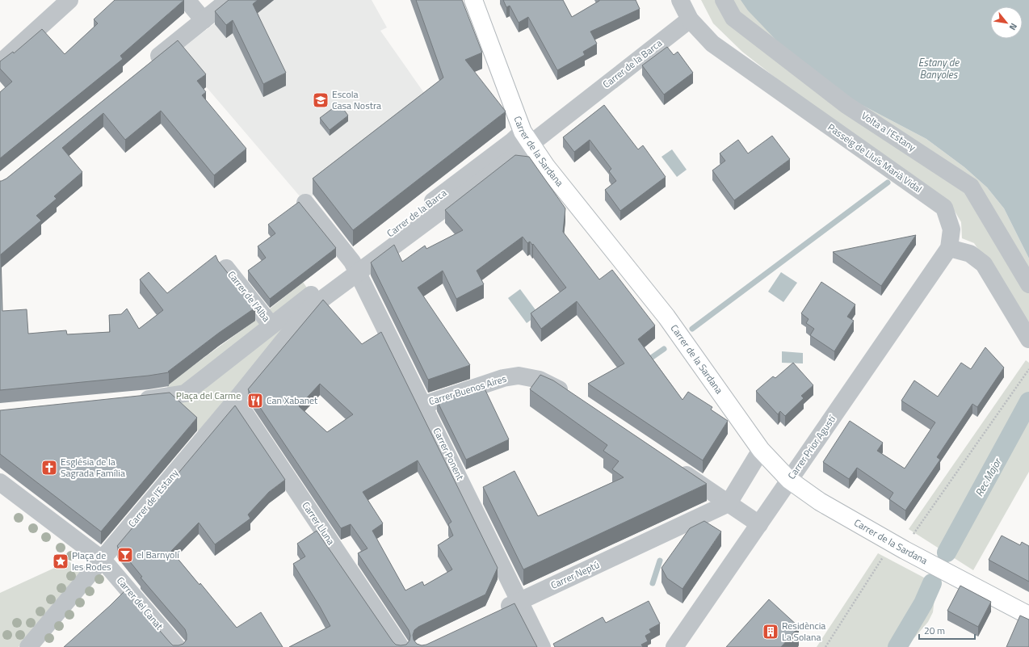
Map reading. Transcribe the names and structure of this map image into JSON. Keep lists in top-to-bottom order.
{
  "streets": {
    "street": [
      "Carrer de la Barca",
      "Volta a l'Estany",
      "Carrer de la Sardana",
      "Passeig de Lluís Marià Vidal",
      "Carrer de l'Alba",
      "Carrer Buenos Aires",
      "Carrer Prior Agustí",
      "Carrer Ponent",
      "Carrer de l'Estany",
      "Carrer Lluna",
      "Carrer Neptú",
      "Carrer del Canat"
    ]
  },
  "crossings": [
    ["Carrer de la Barca", "Carrer de la Sardana"],
    ["Carrer de la Barca", "Passeig de Lluís Marià Vidal"],
    ["Carrer de la Barca", "Carrer Ponent"],
    ["Carrer de la Sardana", "Carrer Prior Agustí"],
    ["Passeig de Lluís Marià Vidal", "Carrer Prior Agustí"],
    ["Carrer Buenos Aires", "Carrer Ponent"],
    ["Carrer Ponent", "Carrer Neptú"],
    ["Carrer de l'Estany", "Carrer Lluna"],
    ["Carrer de l'Estany", "Carrer del Canat"]
  ],
  "water": ["Estany de Banyoles", "Rec Major"],
  "parks": ["Plaça del Carme"],
  "places": {
    "school or university": ["Escola Casa Nostra"],
    "restaurant": ["Can Xabanet"],
    "church": ["Església de la Sagrada Família"],
    "bar": ["el Barnyolí"],
    "place": ["Plaça de les Rodes"],
    "building": ["Residència La Solana"]
  },
  "scale_bar": "20 m",
  "north": "bottom right"
}
